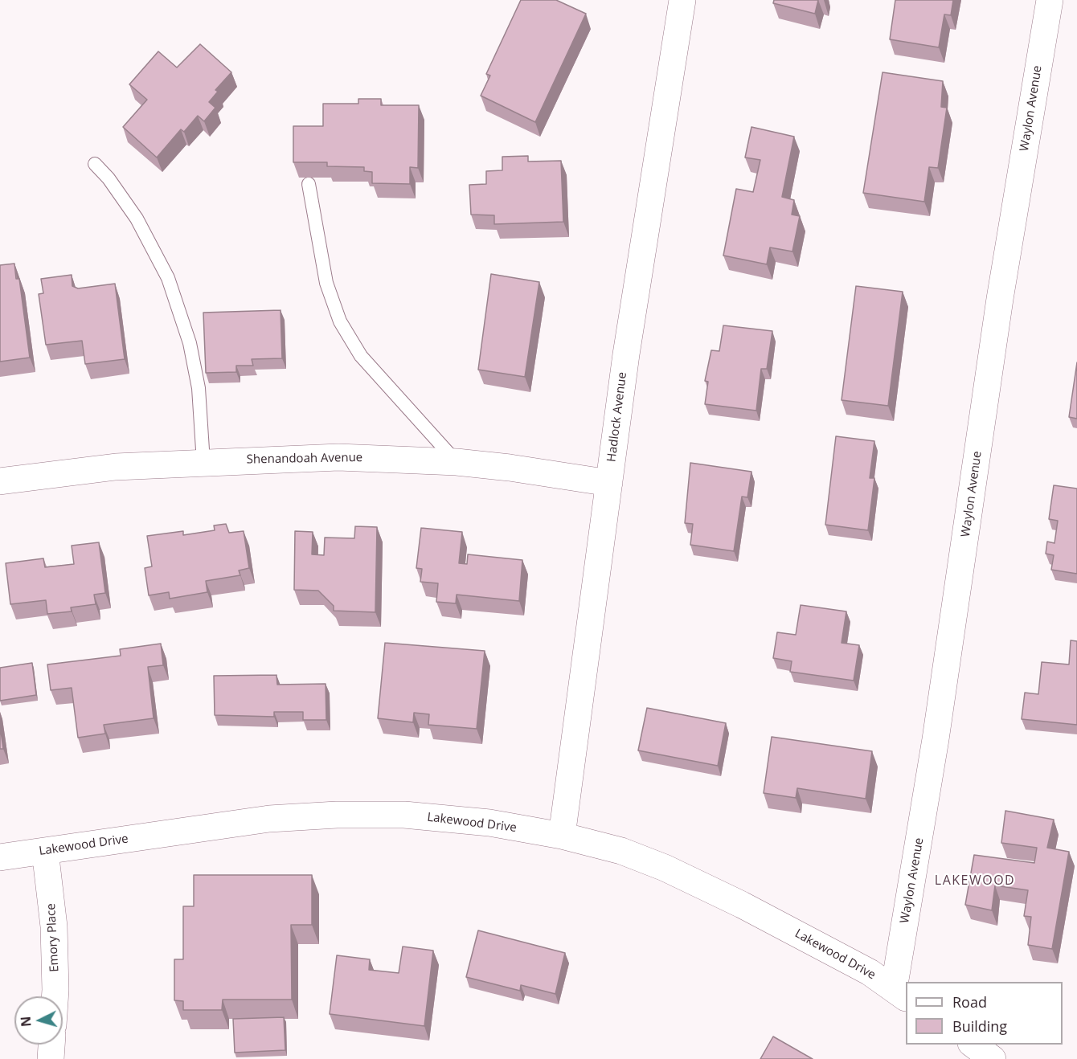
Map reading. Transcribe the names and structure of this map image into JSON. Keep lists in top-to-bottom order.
{
  "streets": {
    "street": [
      "Waylon Avenue",
      "Hadlock Avenue",
      "Shenandoah Avenue",
      "Lakewood Drive",
      "Emory Place"
    ]
  },
  "crossings": [
    ["Waylon Avenue", "Lakewood Drive"],
    ["Hadlock Avenue", "Shenandoah Avenue"],
    ["Hadlock Avenue", "Lakewood Drive"],
    ["Lakewood Drive", "Emory Place"]
  ],
  "districts": ["LAKEWOOD"],
  "legend": ["Road", "Building"],
  "north": "left"
}
